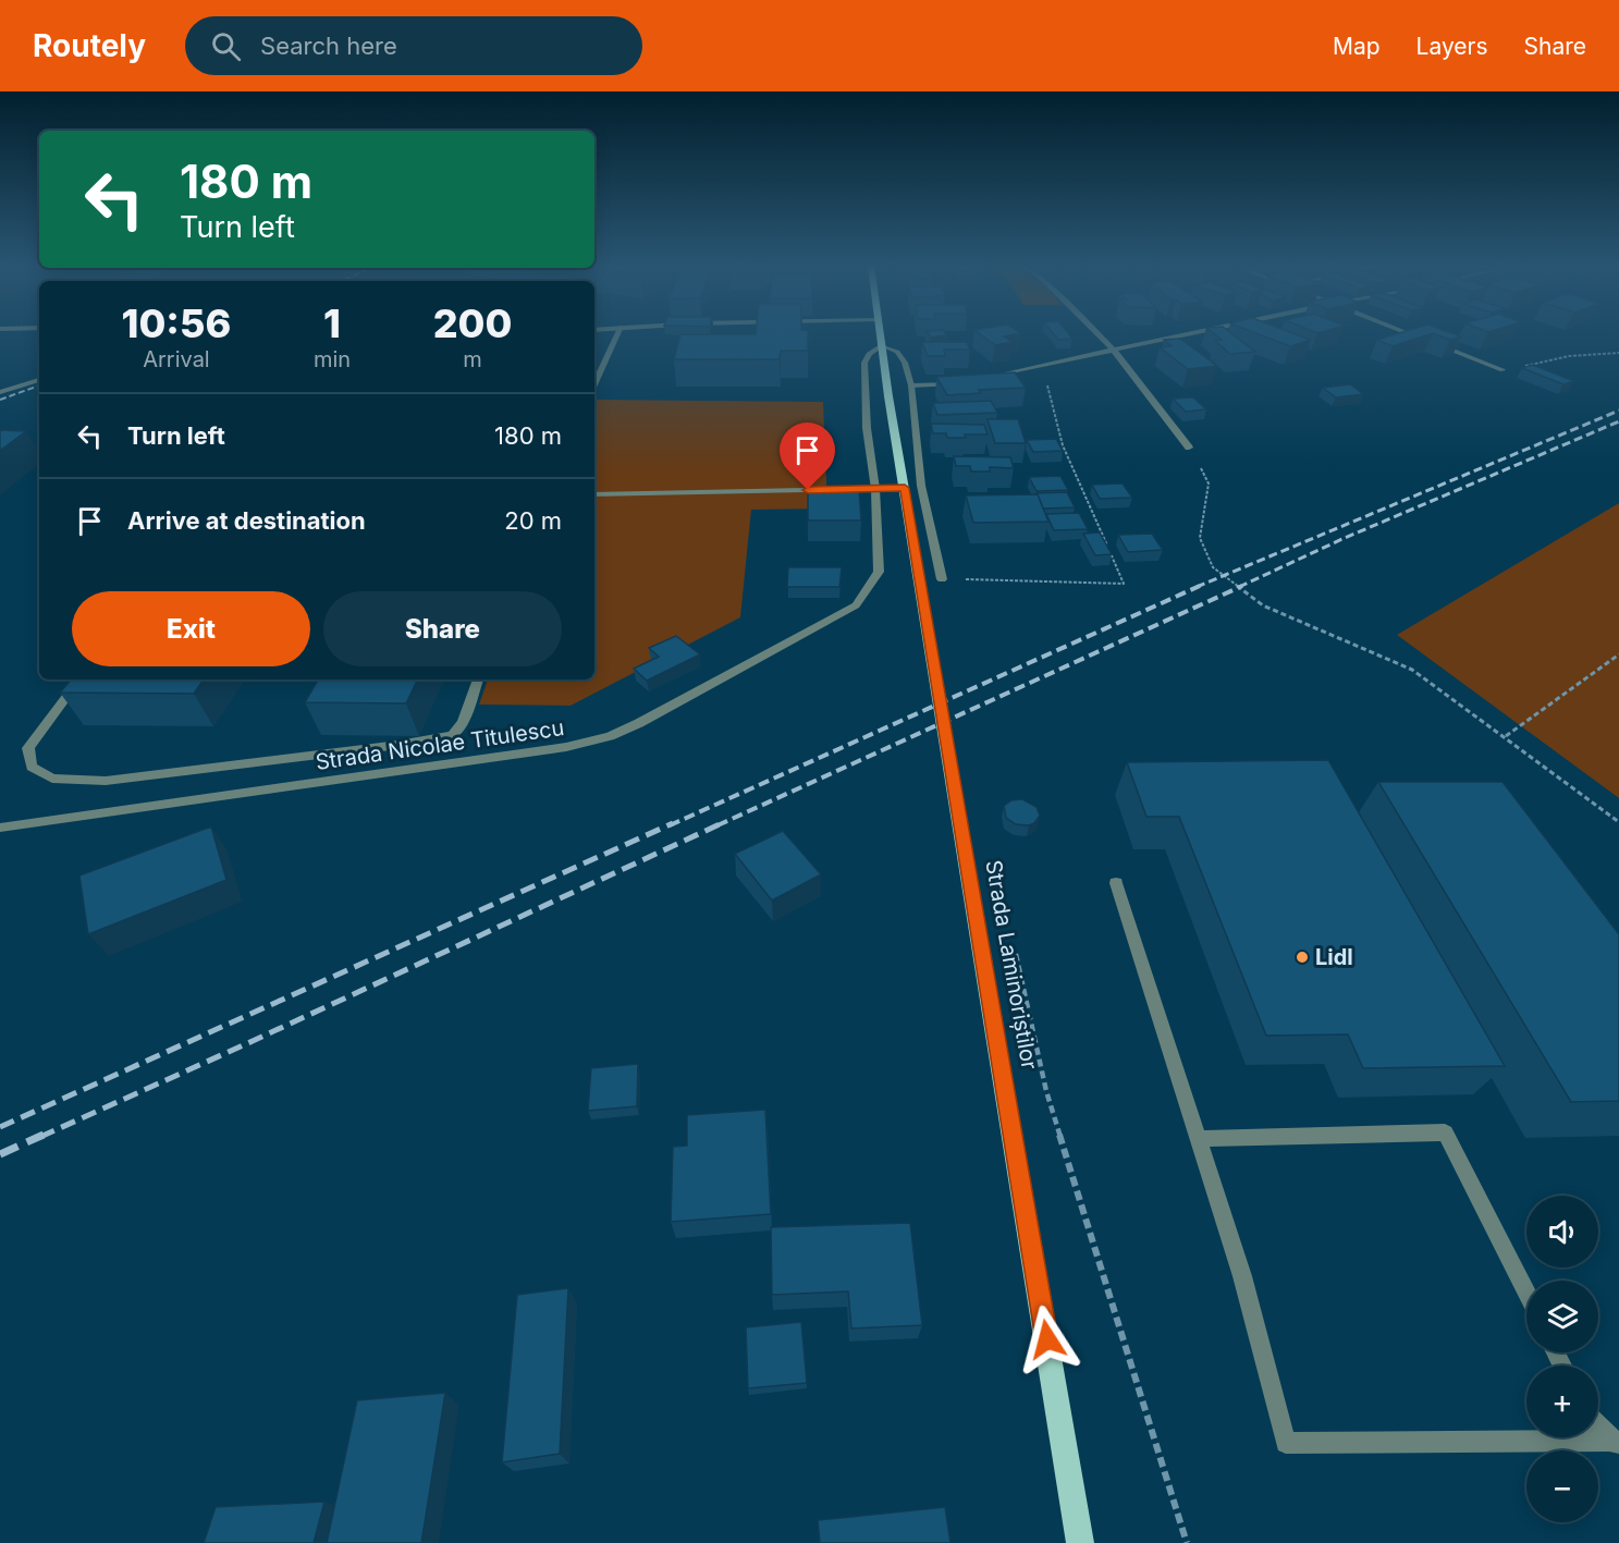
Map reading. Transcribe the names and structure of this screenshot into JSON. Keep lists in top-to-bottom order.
{
  "streets": {
    "main road": ["Strada Laminoriștilor"],
    "street": ["Strada Nicolae Titulescu"]
  },
  "places": ["Lidl"],
  "page": {
    "header": "Routely",
    "search": "Search here",
    "nav": ["Map", "Layers", "Share"],
    "turn": ["180 m", "Turn left"],
    "eta": [
      "10:56",
      "Arrival",
      "1",
      "min",
      "200",
      "m"
    ],
    "list": [
      {
        "name": "Turn left",
        "value": "180 m"
      },
      {
        "name": "Arrive at destination",
        "value": "20 m"
      }
    ],
    "buttons": ["Exit", "Share"],
    "map_buttons": ["+", "−"]
  }
}
